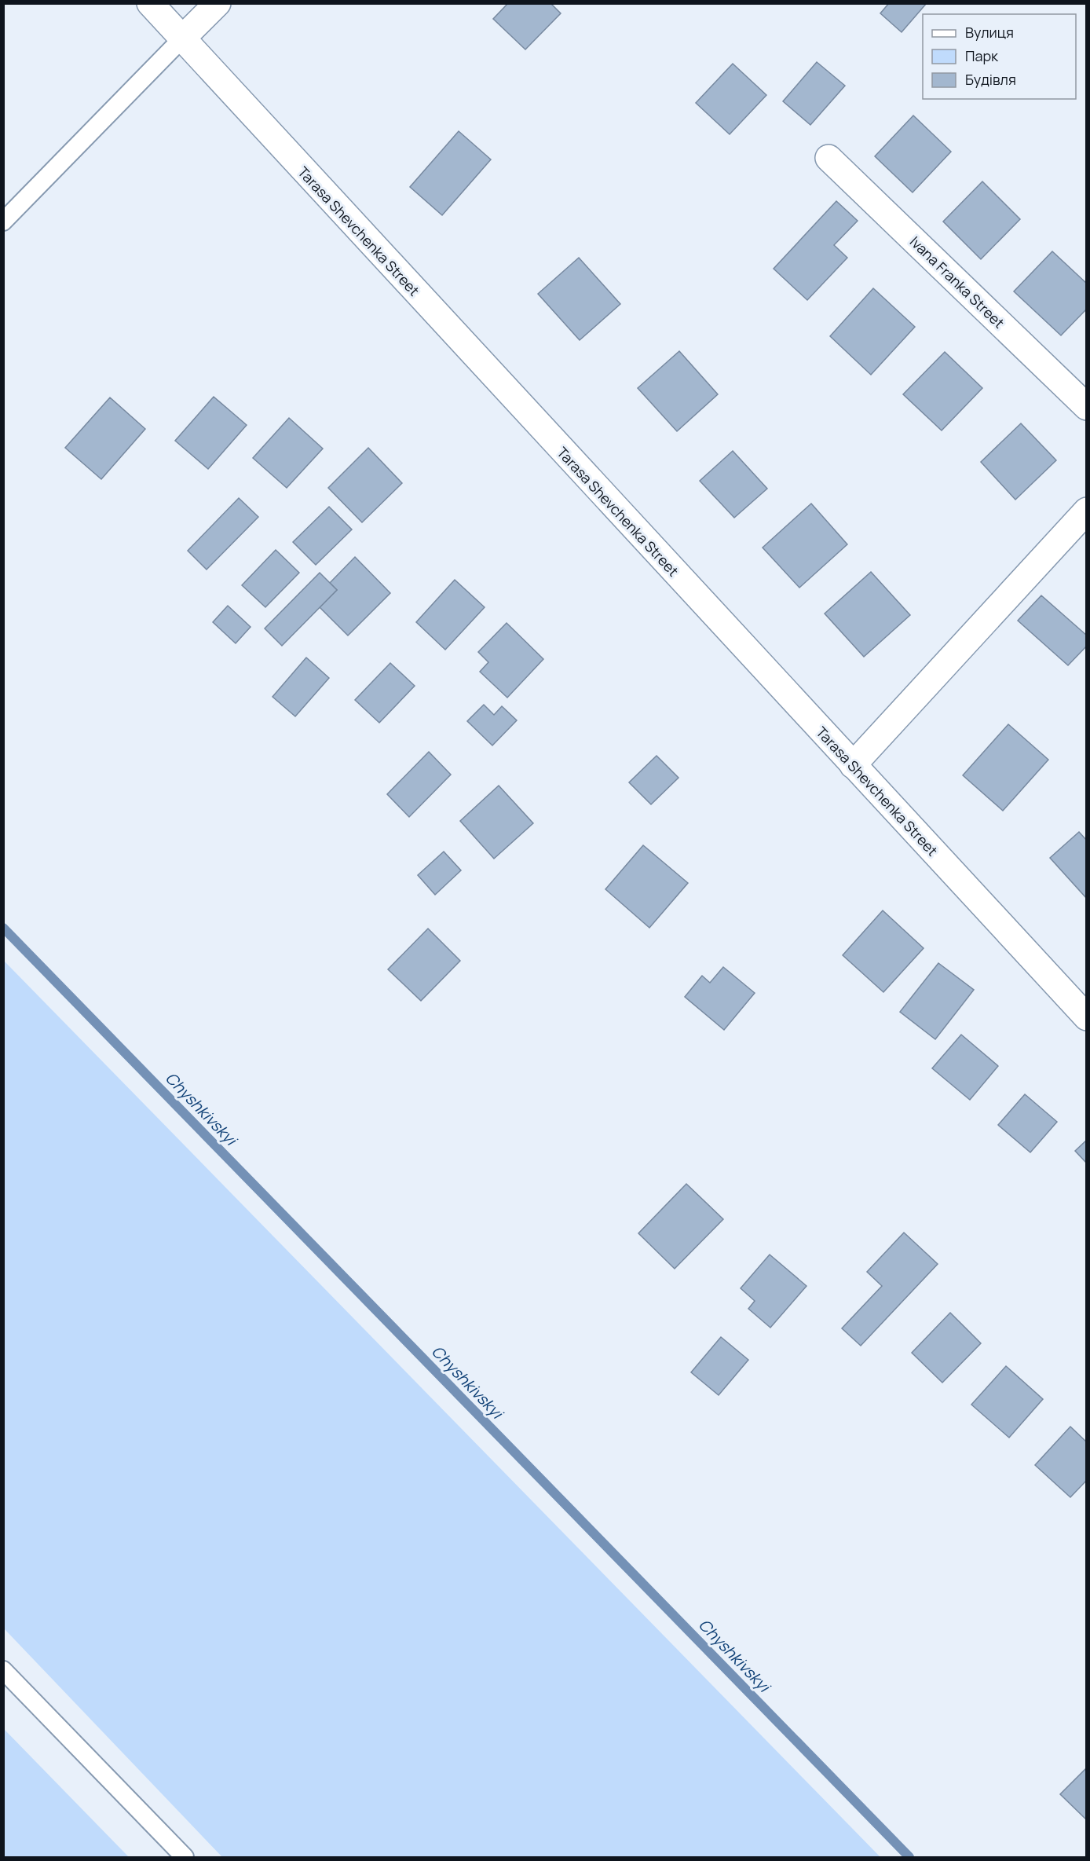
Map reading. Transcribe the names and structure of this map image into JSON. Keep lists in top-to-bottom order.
{
  "streets": {
    "street": ["Tarasa Shevchenka Street", "Ivana Franka Street"]
  },
  "water": ["Chyshkivskyi"],
  "legend": ["Вулиця", "Парк", "Будівля"]
}
